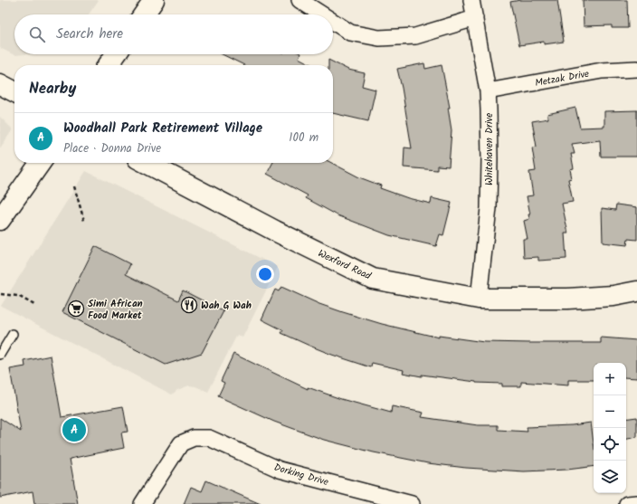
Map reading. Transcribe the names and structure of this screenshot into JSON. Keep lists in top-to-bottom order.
{
  "streets": {
    "street": [
      "Metzak Drive",
      "Whitehaven Drive",
      "Wexford Road",
      "Dorking Drive"
    ]
  },
  "crossings": [
    ["Metzak Drive", "Whitehaven Drive"],
    ["Whitehaven Drive", "Wexford Road"]
  ],
  "places": {
    "restaurant": ["Wah G Wah"],
    "supermarket": ["Simi African Food Market"]
  },
  "page": {
    "search": "Search here",
    "heading": "Nearby",
    "list": [
      {
        "mark": "A",
        "name": "Woodhall Park Retirement Village",
        "note": "Place · Donna Drive",
        "value": "100 m"
      }
    ],
    "map_buttons": ["+", "−"],
    "pins": "A"
  }
}
